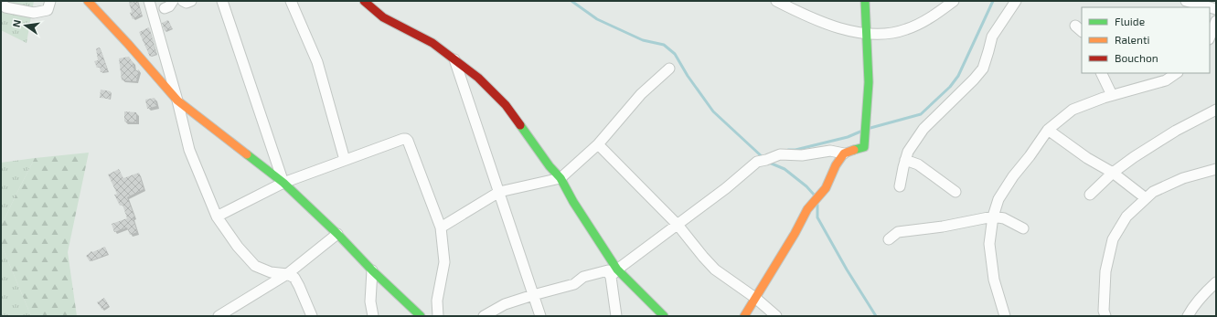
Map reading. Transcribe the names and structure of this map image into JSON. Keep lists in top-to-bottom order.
{
  "legend": ["Fluide", "Ralenti", "Bouchon"],
  "north": "left"
}
